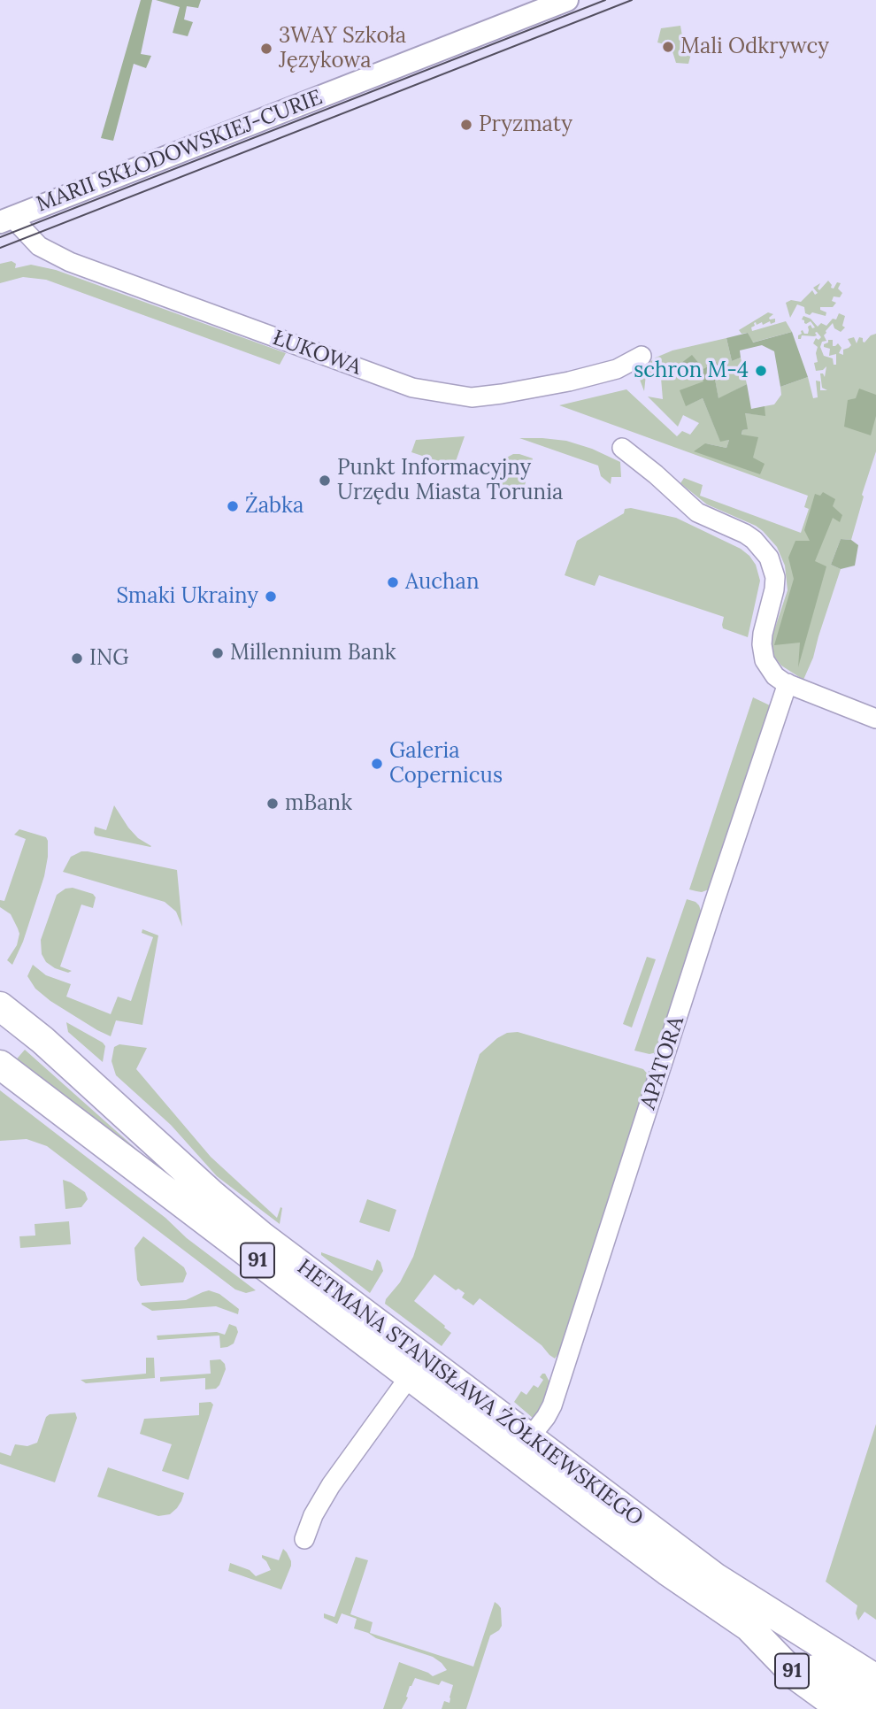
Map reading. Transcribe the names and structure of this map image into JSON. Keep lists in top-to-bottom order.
{
  "streets": {
    "main road": ["91", "HETMANA STANISŁAWA ŻÓŁKIEWSKIEGO"],
    "street": ["MARII SKŁODOWSKIEJ-CURIE", "ŁUKOWA", "APATORA"]
  },
  "crossings": [
    ["MARII SKŁODOWSKIEJ-CURIE", "ŁUKOWA"],
    ["APATORA", "HETMANA STANISŁAWA ŻÓŁKIEWSKIEGO"]
  ],
  "places": [
    "Mali Odkrywcy",
    "3WAY Szkoła Językowa",
    "Pryzmaty",
    "schron M-4",
    "Punkt Informacyjny Urzędu Miasta Torunia",
    "Żabka",
    "Auchan",
    "Smaki Ukrainy",
    "Millennium Bank",
    "ING",
    "Galeria Copernicus",
    "mBank"
  ]
}
